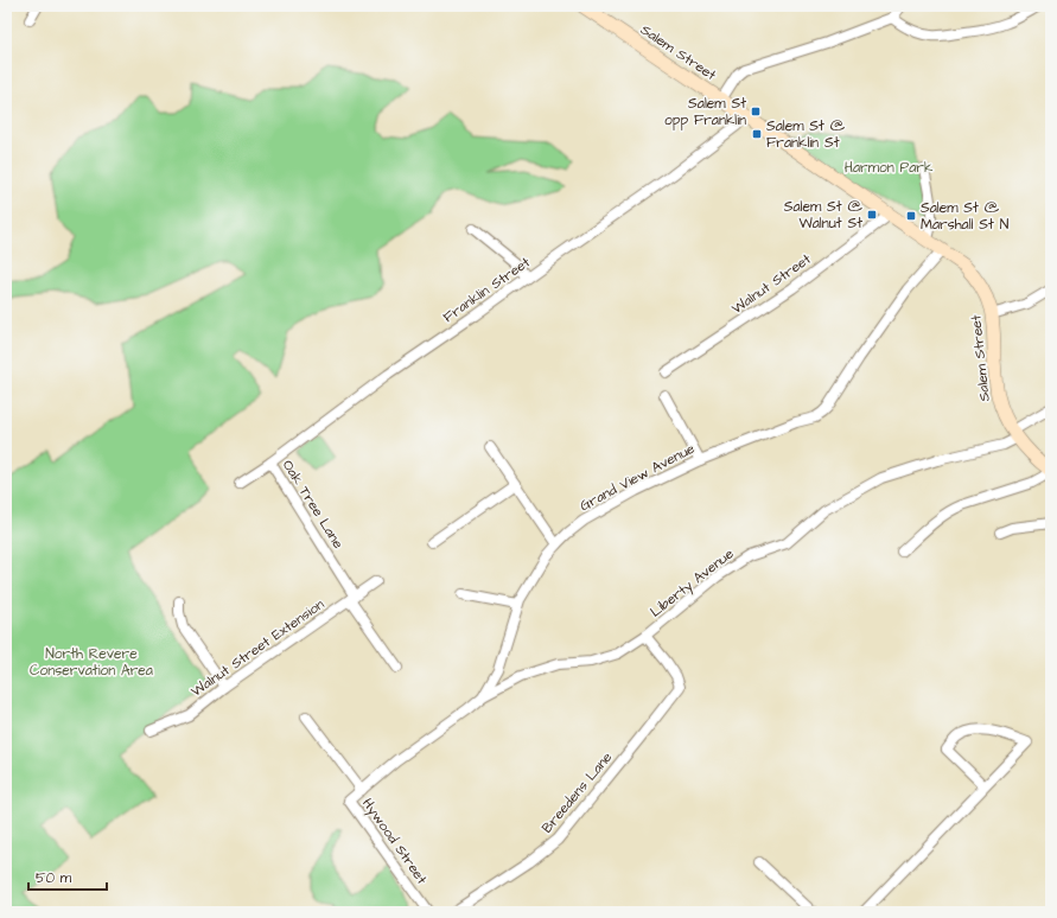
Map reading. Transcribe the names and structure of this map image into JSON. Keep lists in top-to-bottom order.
{
  "streets": {
    "main road": ["Salem Street"],
    "street": [
      "Walnut Street",
      "Franklin Street",
      "Grand View Avenue",
      "Oak Tree Lane",
      "Liberty Avenue",
      "Walnut Street Extension",
      "Breedens Lane",
      "Hywood Street"
    ]
  },
  "crossings": [
    ["Salem Street", "Walnut Street"],
    ["Salem Street", "Franklin Street"],
    ["Salem Street", "Grand View Avenue"],
    ["Salem Street", "Liberty Avenue"],
    ["Franklin Street", "Oak Tree Lane"],
    ["Grand View Avenue", "Liberty Avenue"],
    ["Grand View Avenue", "Hywood Street"],
    ["Oak Tree Lane", "Walnut Street Extension"],
    ["Liberty Avenue", "Breedens Lane"]
  ],
  "parks": ["Harmon Park", "North Revere Conservation Area"],
  "places": {
    "transit": [
      "Salem St opp Franklin",
      "Salem St @ Franklin St",
      "Salem St @ Walnut St",
      "Salem St @ Marshall St N"
    ]
  },
  "scale_bar": "50 m"
}
